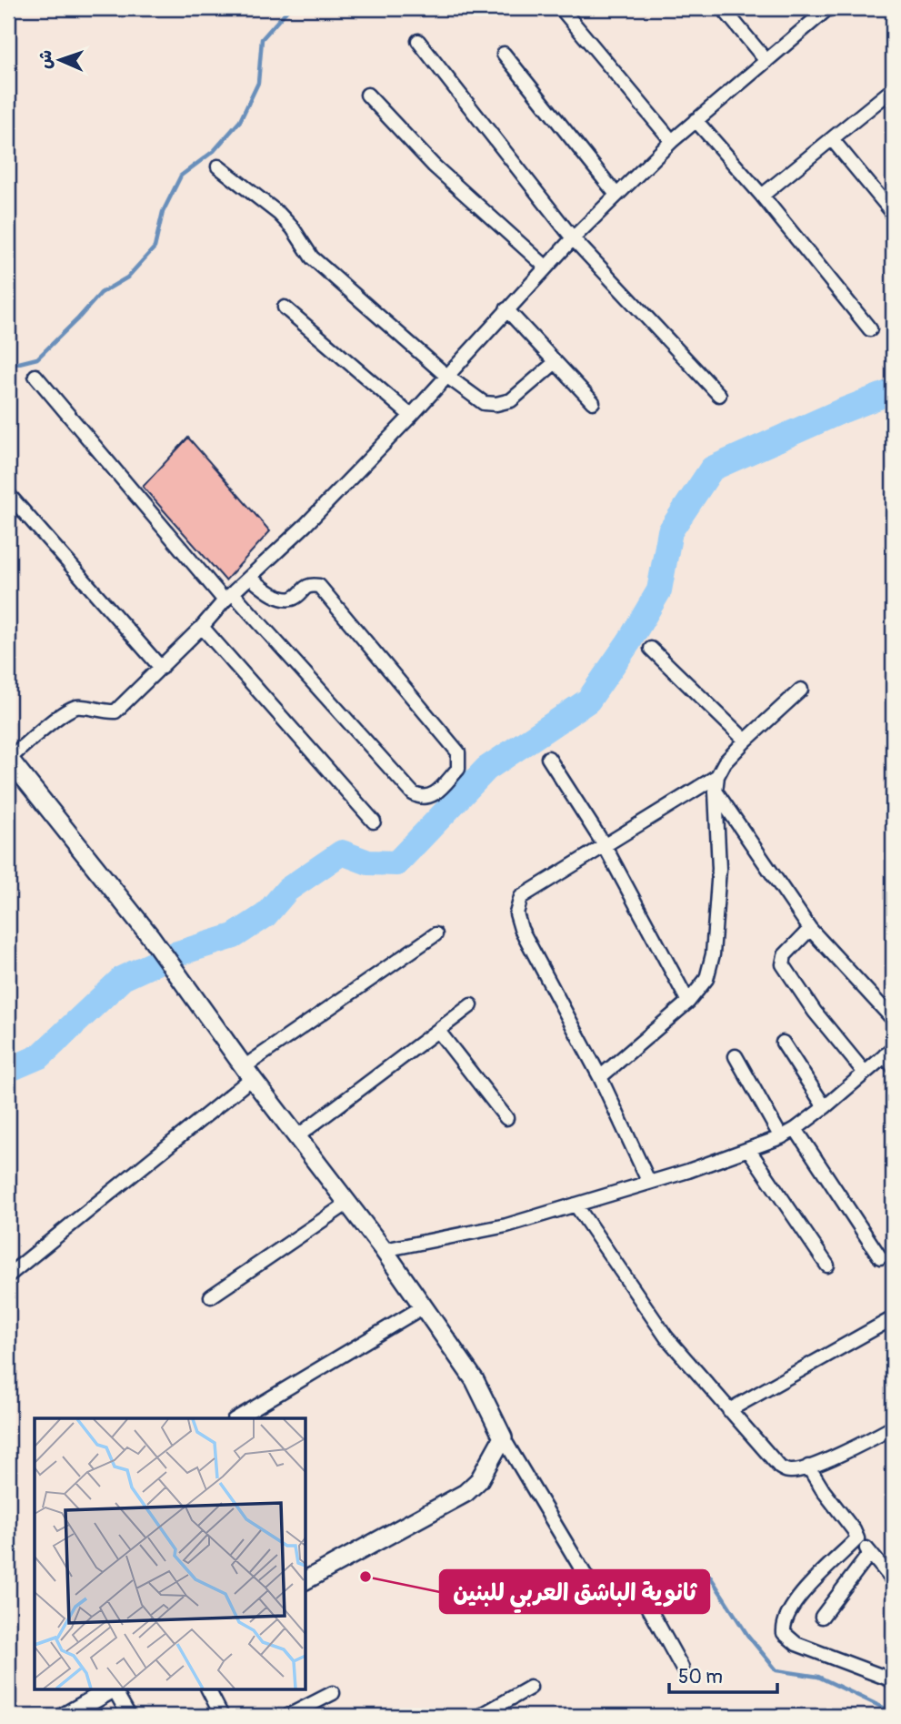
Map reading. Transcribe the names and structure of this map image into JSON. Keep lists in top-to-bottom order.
{
  "places": ["ثانوية الباشق العربي للبنين"],
  "scale_bar": "50 m",
  "north": "left"
}
